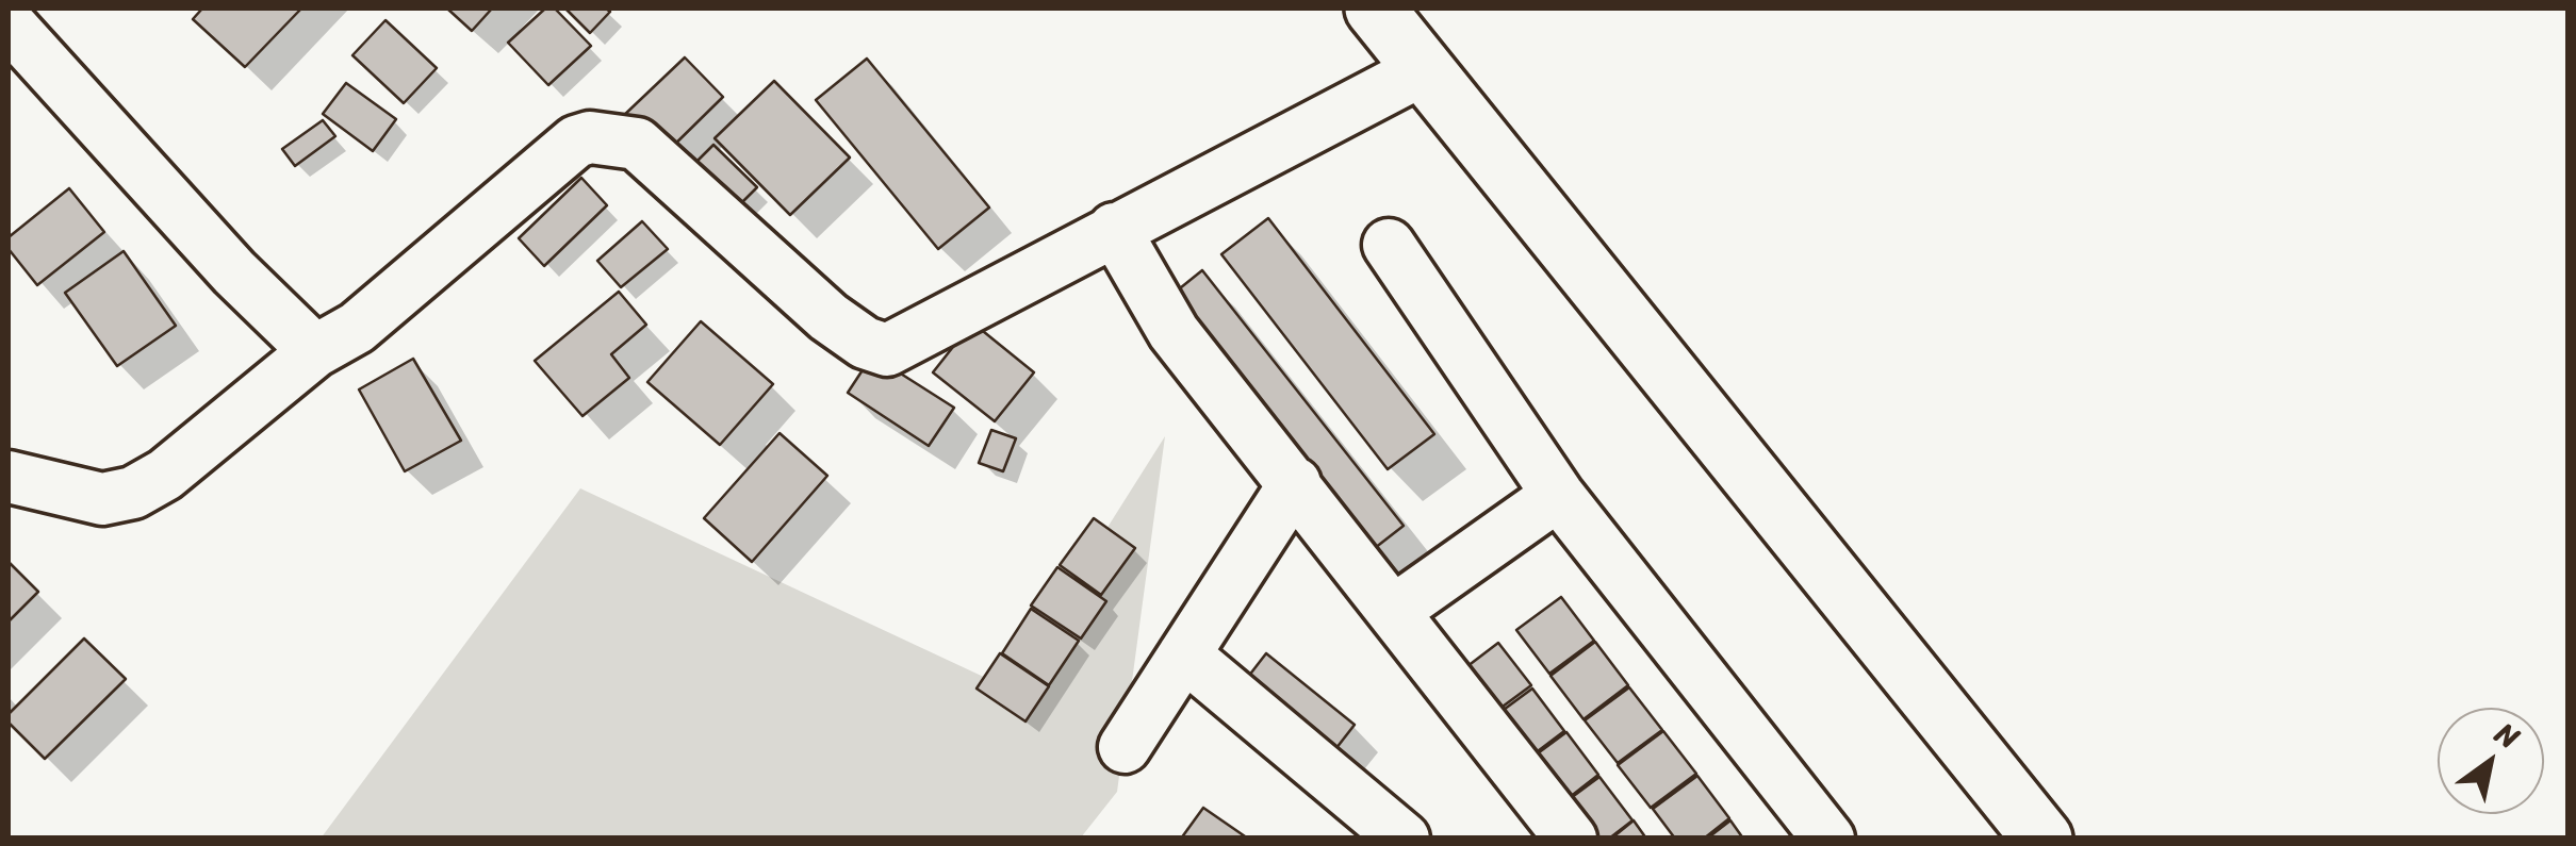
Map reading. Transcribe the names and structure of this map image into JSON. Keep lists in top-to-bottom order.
{
  "north": "top right"
}
